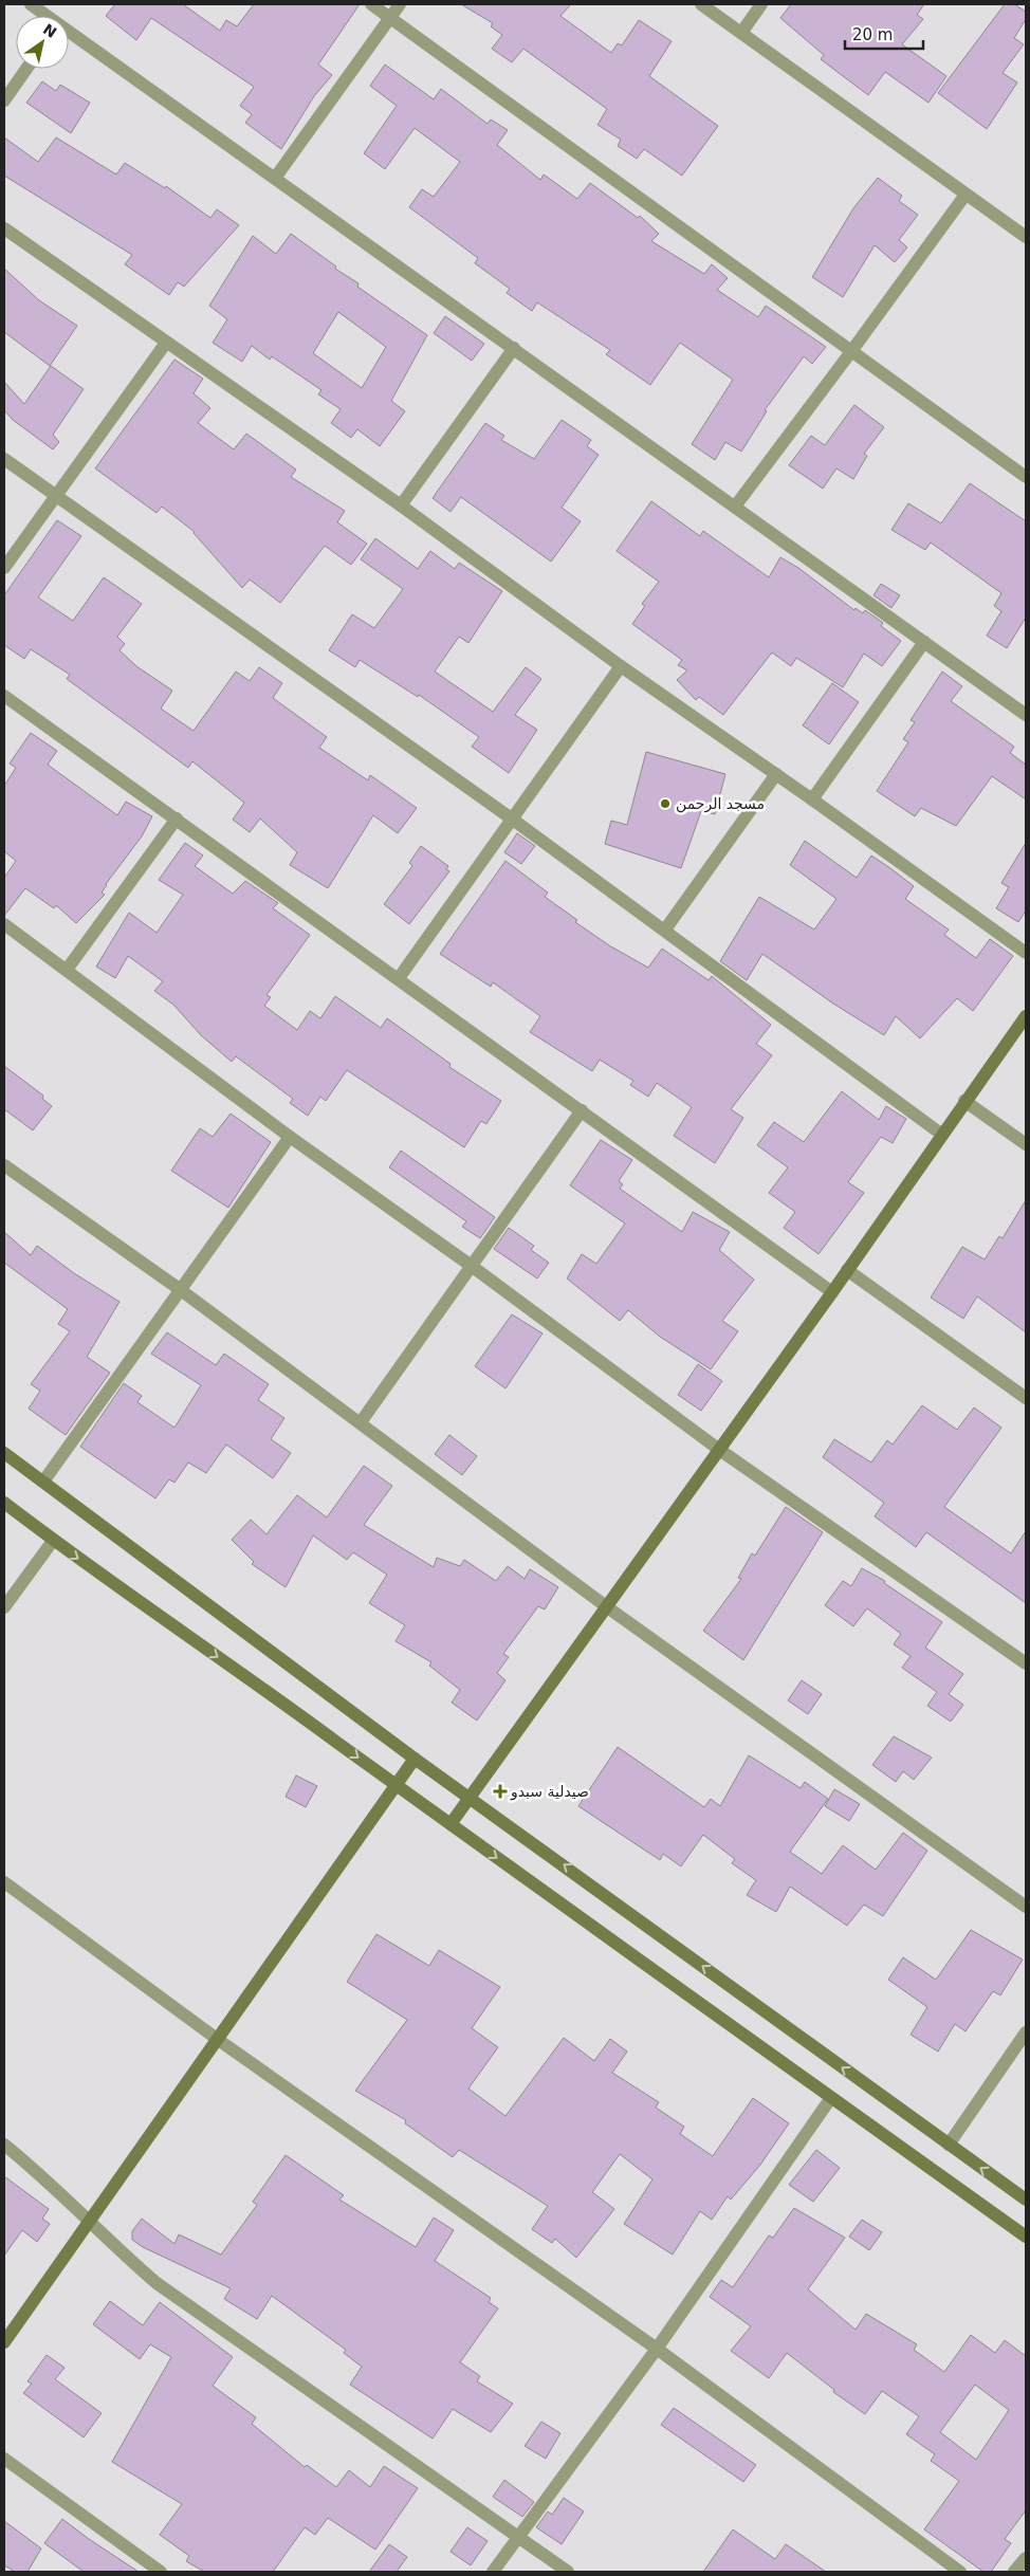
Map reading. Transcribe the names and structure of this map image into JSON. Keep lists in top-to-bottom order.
{
  "places": {
    "other": ["مسجد الرحمن"],
    "health": ["صيدلية سبدو"]
  },
  "scale_bar": "20 m",
  "north": "top right"
}
